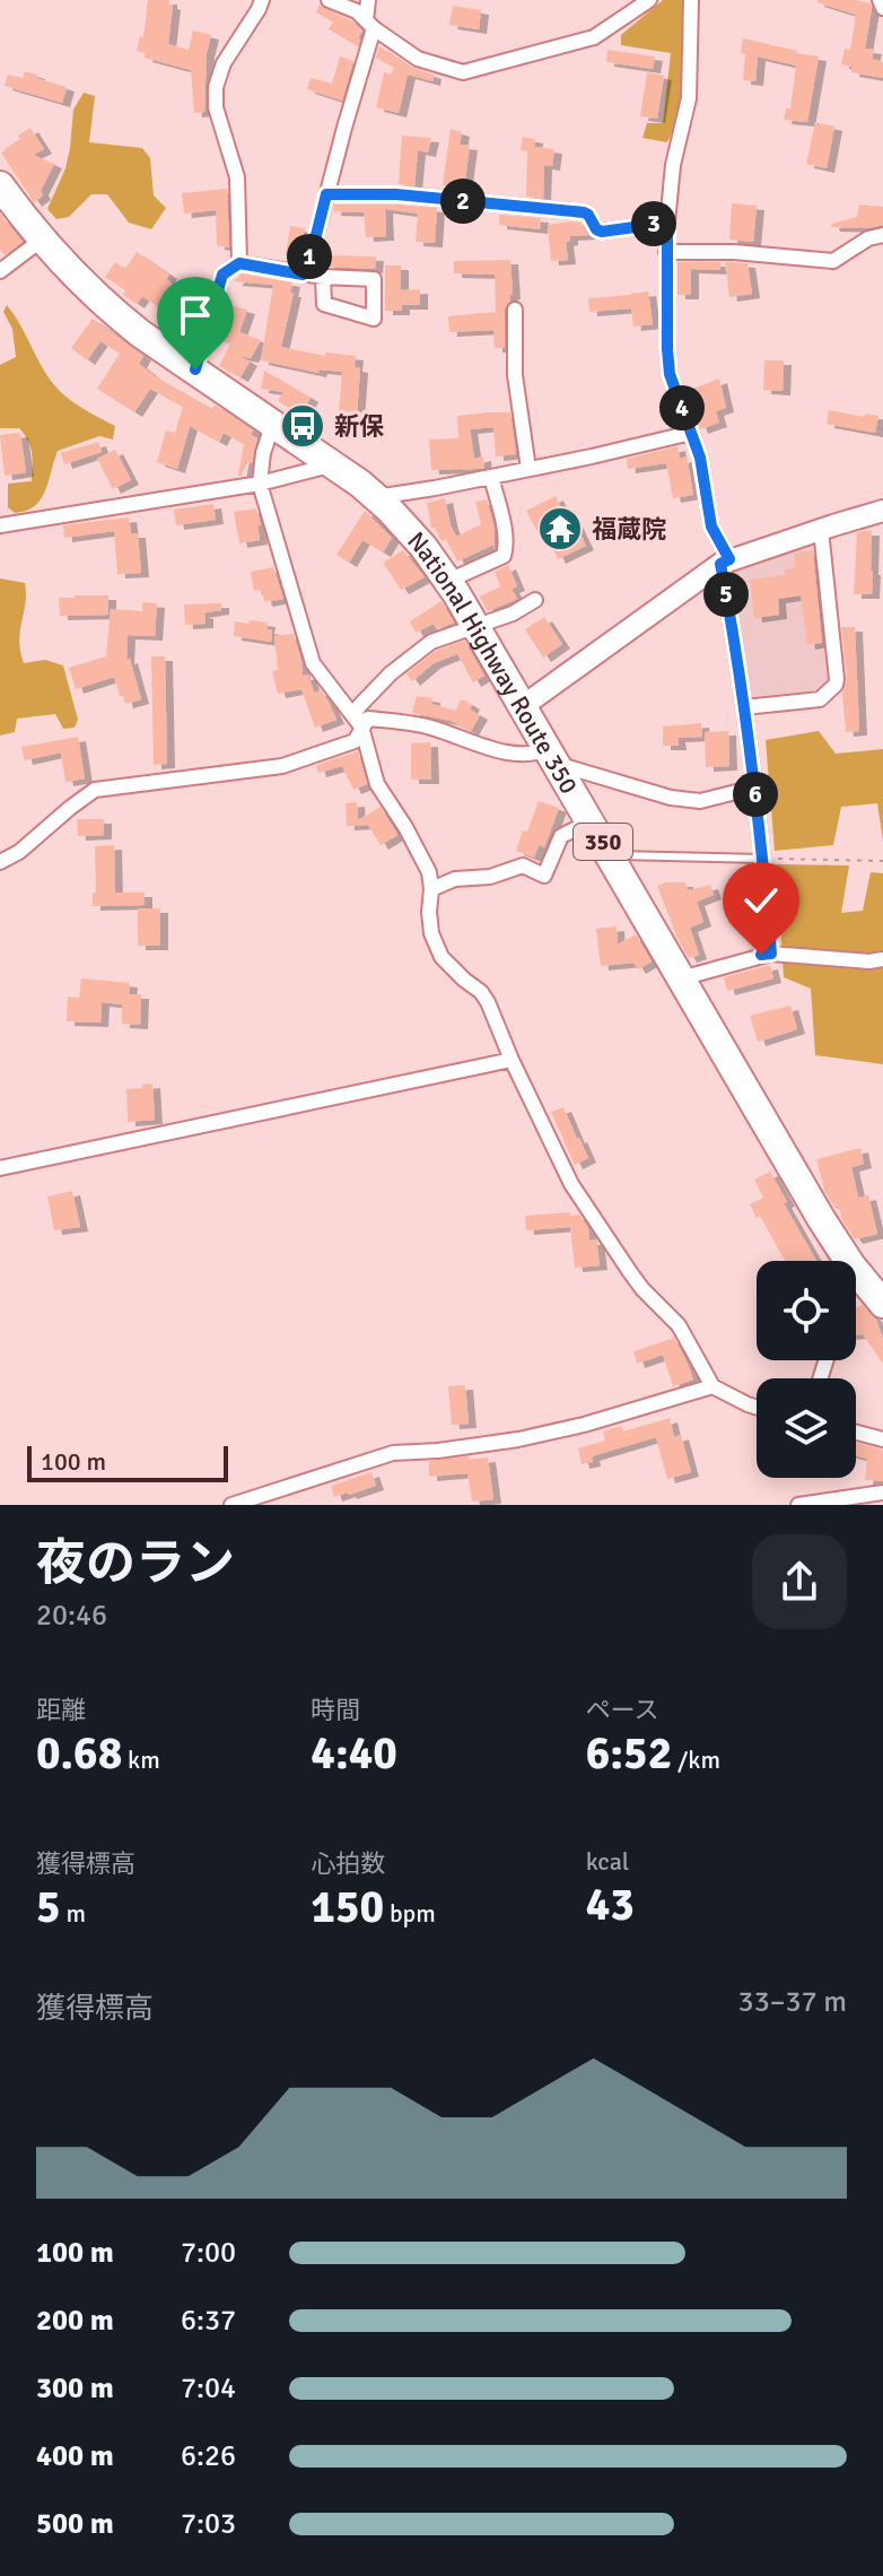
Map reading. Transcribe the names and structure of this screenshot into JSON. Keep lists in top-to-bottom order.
{
  "streets": {
    "highway": ["National Highway Route 350", "350"]
  },
  "places": {
    "bus stop": ["新保"],
    "temple": ["福蔵院"]
  },
  "scale_bar": "100 m",
  "page": {
    "pins": [
      "2",
      "3",
      "1",
      "4",
      "5",
      "6"
    ],
    "scale": "100 m",
    "heading": ["夜のラン", "20:46"],
    "stats": [
      ["距離", "0.68 km"],
      ["時間", "4:40"],
      ["ペース", "6:52 /km"],
      ["獲得標高", "5 m"],
      ["心拍数", "150 bpm"],
      ["kcal", "43"]
    ],
    "chart": ["獲得標高", "33–37 m"],
    "list": [
      {
        "name": "100 m",
        "note": "7:00"
      },
      {
        "name": "200 m",
        "note": "6:37"
      },
      {
        "name": "300 m",
        "note": "7:04"
      },
      {
        "name": "400 m",
        "note": "6:26"
      },
      {
        "name": "500 m",
        "note": "7:03"
      }
    ]
  }
}
